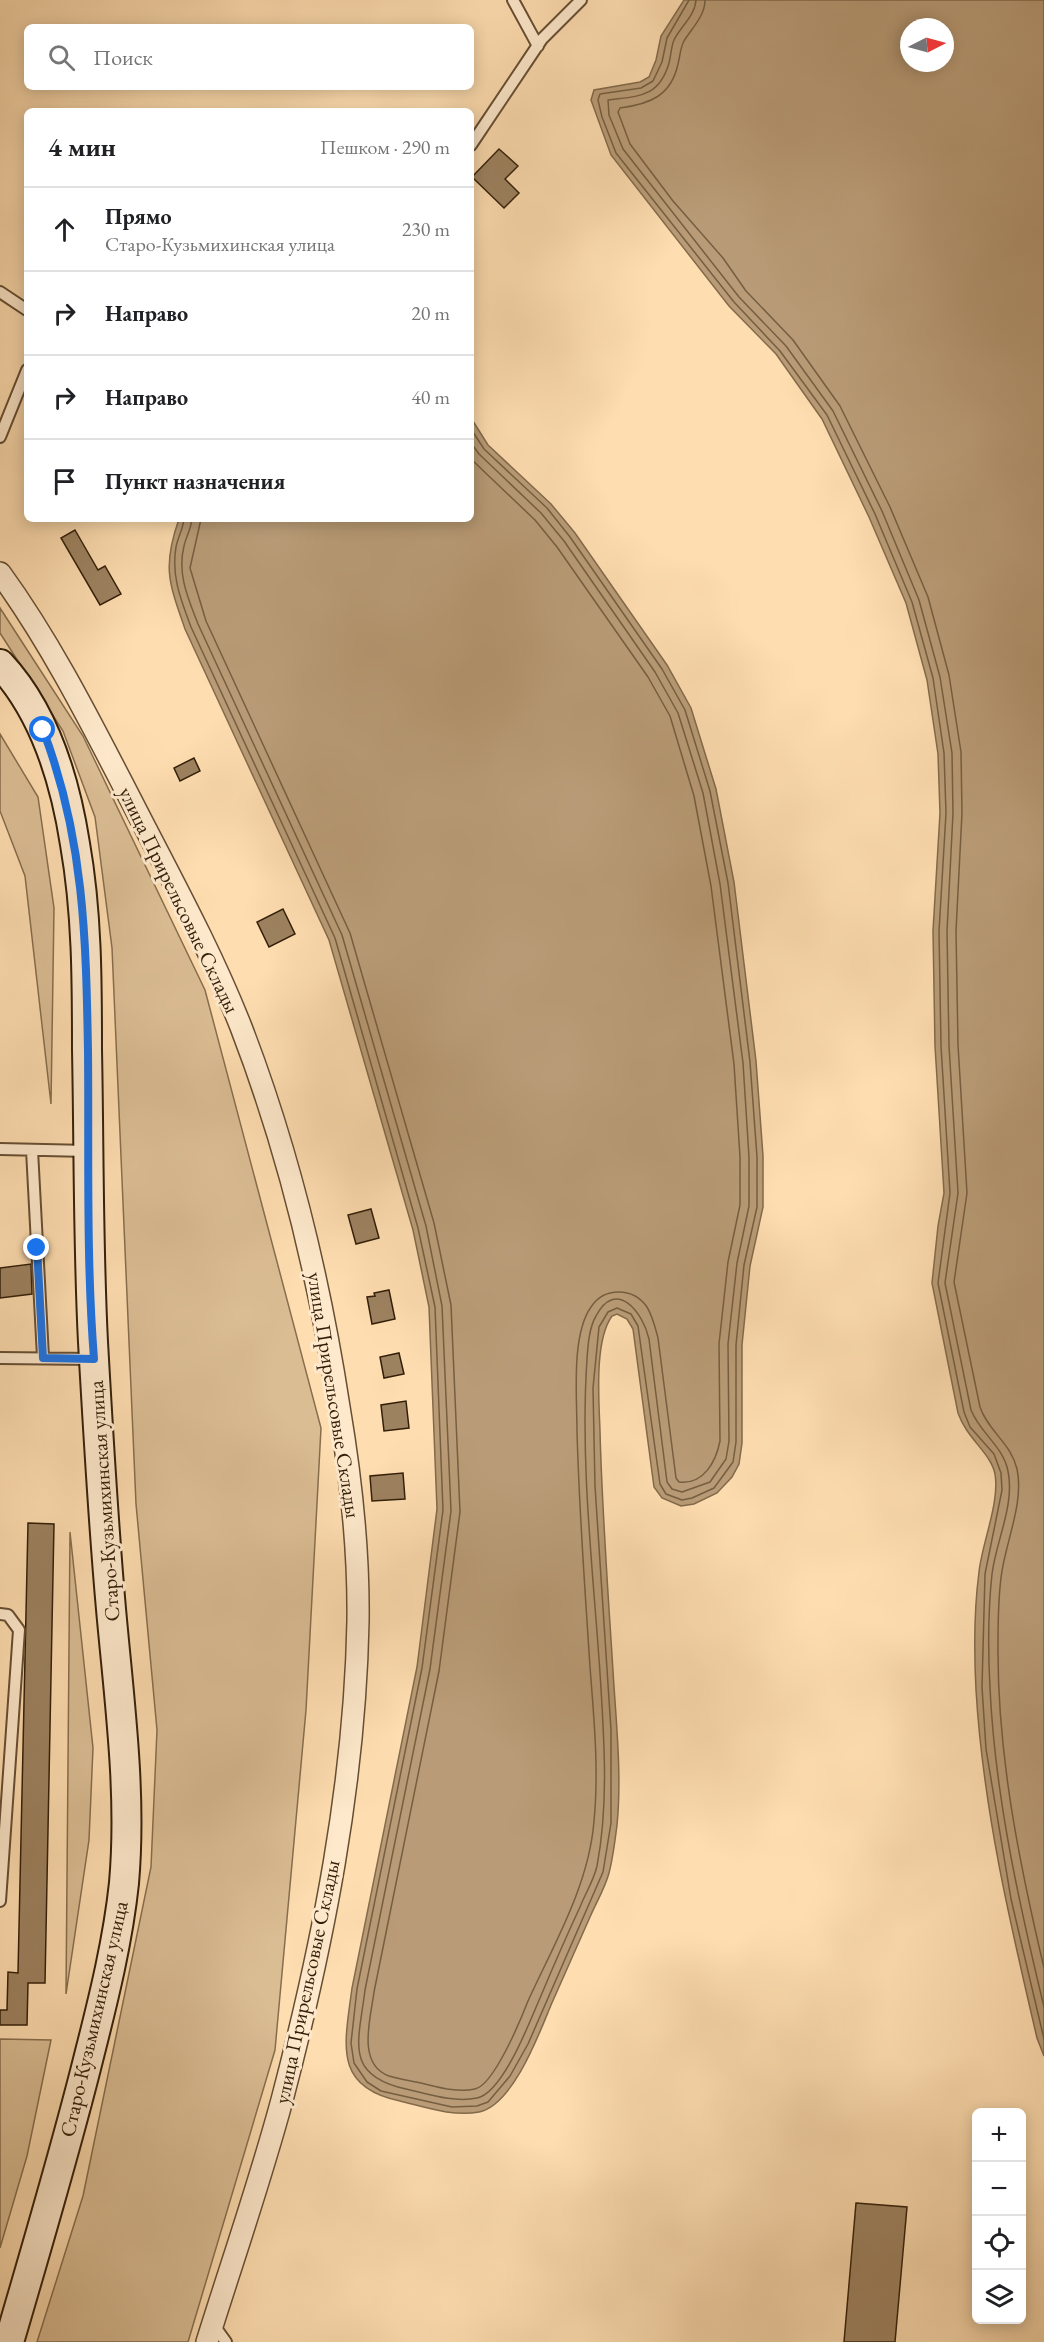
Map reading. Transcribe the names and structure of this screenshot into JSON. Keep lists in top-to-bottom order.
{
  "streets": {
    "main road": ["Старо-Кузьмихинская улица"],
    "street": ["улица Прирельсовые Склады"]
  },
  "north": "right",
  "page": {
    "search": "Поиск",
    "heading": ["4 мин", "Пешком · 290 m"],
    "list": [
      ["Прямо", "Старо-Кузьмихинская улица", "230 m"],
      ["Направо", "20 m"],
      ["Направо", "40 m"],
      "Пункт назначения"
    ],
    "map_buttons": ["+", "−"]
  }
}
